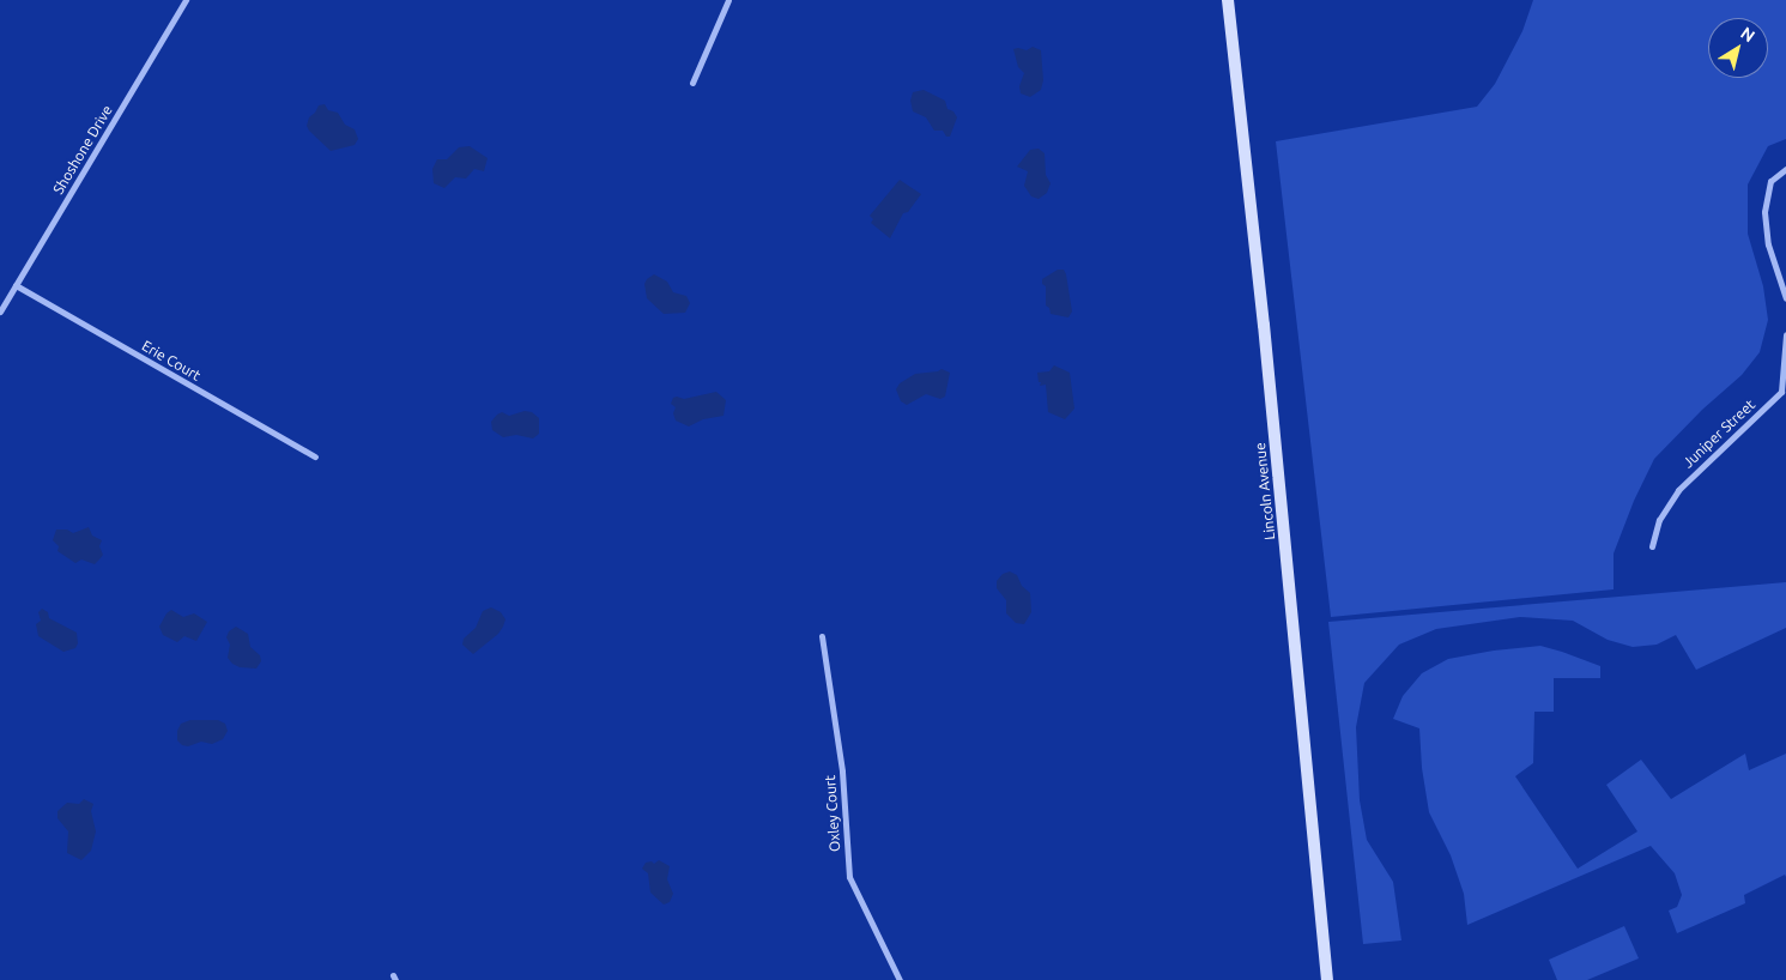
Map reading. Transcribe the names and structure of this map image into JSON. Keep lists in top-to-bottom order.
{
  "streets": {
    "street": [
      "Shoshone Drive",
      "Erie Court",
      "Juniper Street",
      "Lincoln Avenue",
      "Oxley Court"
    ]
  },
  "crossings": [
    ["Shoshone Drive", "Erie Court"]
  ],
  "north": "top right"
}
